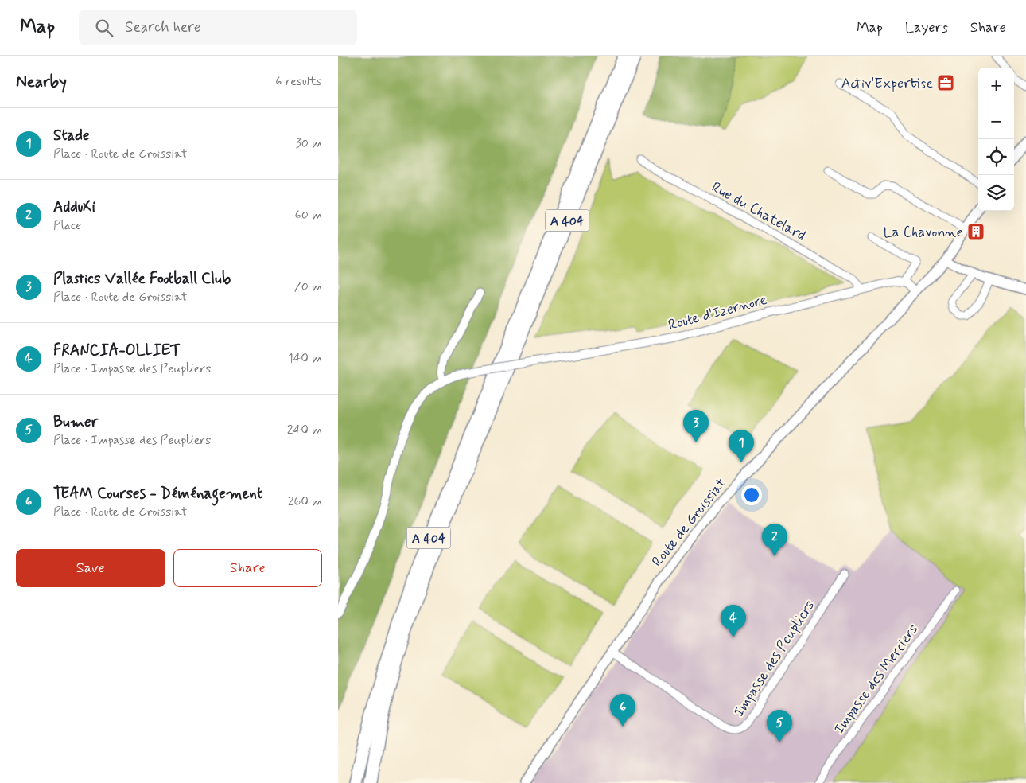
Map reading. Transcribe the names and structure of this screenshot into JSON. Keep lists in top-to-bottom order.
{
  "streets": {
    "highway": ["A 404"],
    "main road": ["Route de Groissiat"],
    "street": [
      "Rue du Chatelard",
      "Route d'Izernore",
      "Impasse des Peupliers",
      "Impasse des Merciers"
    ]
  },
  "crossings": [
    ["Rue du Chatelard", "Route d'Izernore"],
    ["Route de Groissiat", "Impasse des Peupliers"]
  ],
  "places": {
    "office": ["Activ'Expertise"],
    "building": ["La Chavonne"]
  },
  "page": {
    "header": "Map",
    "search": "Search here",
    "nav": ["Map", "Layers", "Share"],
    "heading": ["Nearby", "6 results"],
    "map_buttons": ["+", "−"],
    "list": [
      {
        "mark": "1",
        "name": "Stade",
        "note": "Place · Route de Groissiat",
        "value": "30 m"
      },
      {
        "mark": "2",
        "name": "AdduXi",
        "note": "Place",
        "value": "60 m"
      },
      {
        "mark": "3",
        "name": "Plastics Vallée Football Club",
        "note": "Place · Route de Groissiat",
        "value": "70 m"
      },
      {
        "mark": "4",
        "name": "FRANCIA-OLLIET",
        "note": "Place · Impasse des Peupliers",
        "value": "140 m"
      },
      {
        "mark": "5",
        "name": "Bumer",
        "note": "Place · Impasse des Peupliers",
        "value": "240 m"
      },
      {
        "mark": "6",
        "name": "TEAM Courses - Déménagement",
        "note": "Place · Route de Groissiat",
        "value": "260 m"
      }
    ],
    "pins": [
      "3",
      "1",
      "2",
      "4",
      "6",
      "5"
    ],
    "buttons": ["Save", "Share"]
  }
}
